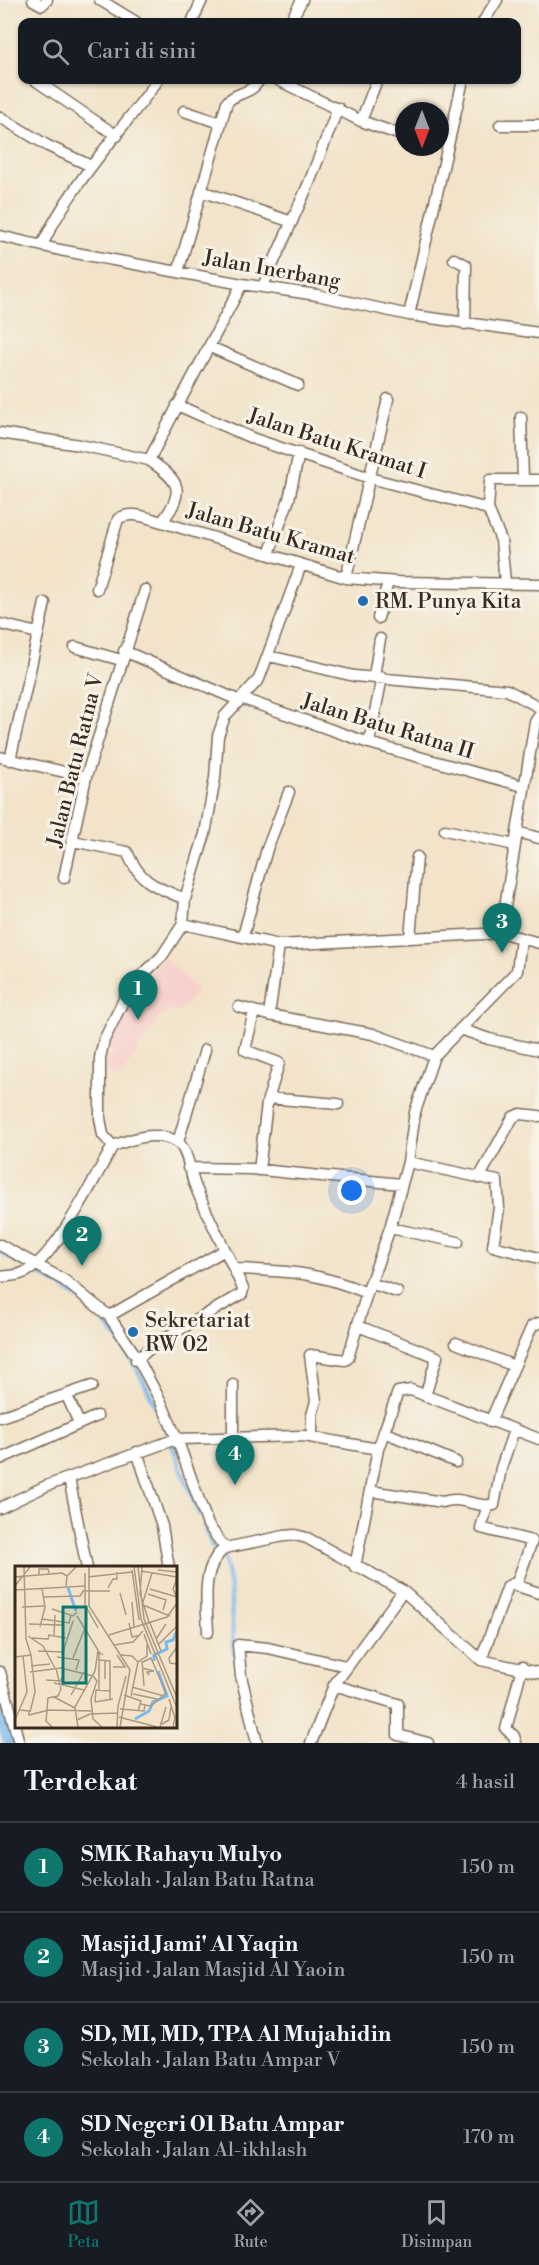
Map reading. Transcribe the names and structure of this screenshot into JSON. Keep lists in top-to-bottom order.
{
  "streets": {
    "street": [
      "Jalan Inerbang",
      "Jalan Batu Kramat I",
      "Jalan Batu Kramat",
      "Jalan Batu Ratna II",
      "Jalan Batu Ratna V"
    ]
  },
  "crossings": [
    ["Jalan Batu Ratna II", "Jalan Batu Ratna V"]
  ],
  "places": ["RM. Punya Kita", "Sekretariat RW 02"],
  "north": "bottom",
  "page": {
    "search": "Cari di sini",
    "pins": [
      "3",
      "1",
      "2",
      "4"
    ],
    "heading": ["Terdekat", "4 hasil"],
    "list": [
      {
        "mark": "1",
        "name": "SMK Rahayu Mulyo",
        "note": "Sekolah · Jalan Batu Ratna",
        "value": "150 m"
      },
      {
        "mark": "2",
        "name": "Masjid Jami' Al Yaqin",
        "note": "Masjid · Jalan Masjid Al Yaoin",
        "value": "150 m"
      },
      {
        "mark": "3",
        "name": "SD, MI, MD, TPA Al Mujahidin",
        "note": "Sekolah · Jalan Batu Ampar V",
        "value": "150 m"
      },
      {
        "mark": "4",
        "name": "SD Negeri 01 Batu Ampar",
        "note": "Sekolah · Jalan Al-ikhlash",
        "value": "170 m"
      }
    ],
    "nav": ["Peta", "Rute", "Disimpan"]
  }
}
